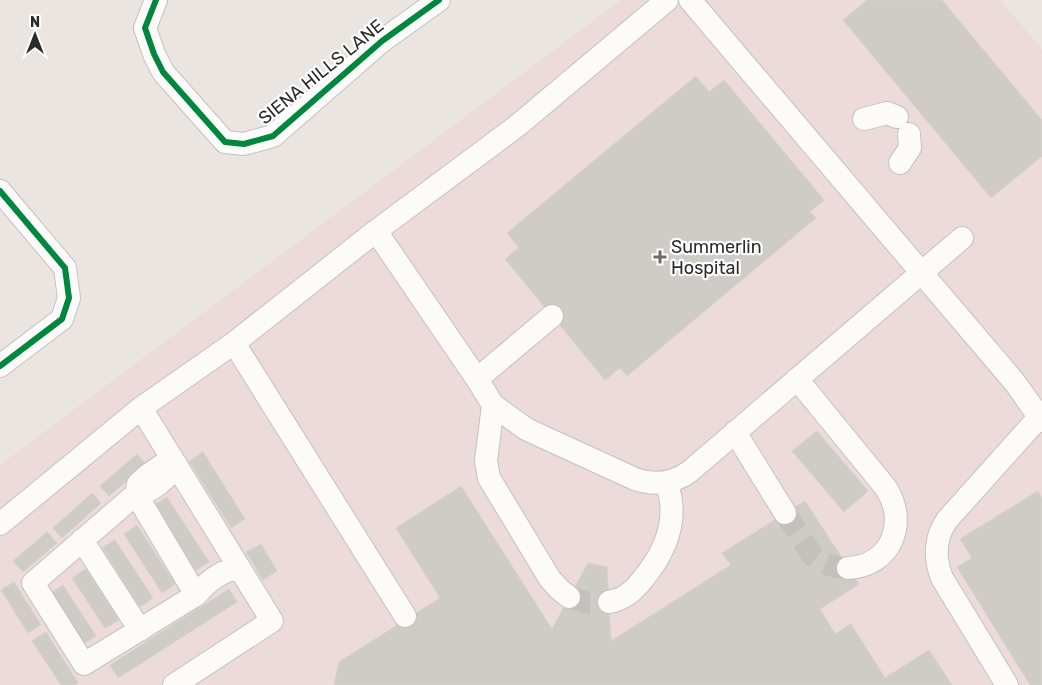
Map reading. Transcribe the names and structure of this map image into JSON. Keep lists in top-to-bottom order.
{
  "streets": {
    "street": ["SIENA HILLS LANE"]
  },
  "places": {
    "health": ["Summerlin Hospital"]
  },
  "north": "top"
}
